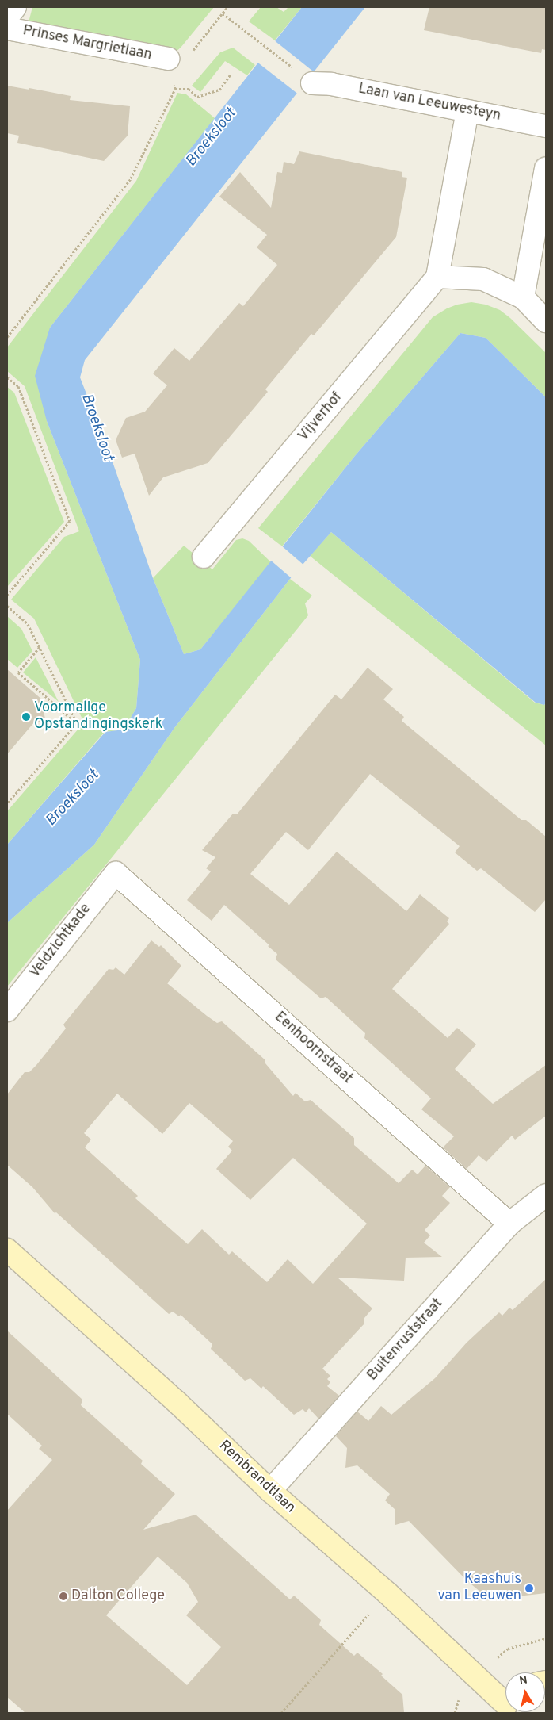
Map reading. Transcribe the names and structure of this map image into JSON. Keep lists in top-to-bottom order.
{
  "streets": {
    "street": [
      "Prinses Margrietlaan",
      "Laan van Leeuwesteyn",
      "Vijverhof",
      "Veldzichtkade",
      "Eenhoornstraat",
      "Buitenruststraat",
      "Rembrandtlaan"
    ]
  },
  "crossings": [
    ["Laan van Leeuwesteyn", "Vijverhof"],
    ["Veldzichtkade", "Eenhoornstraat"],
    ["Eenhoornstraat", "Buitenruststraat"],
    ["Buitenruststraat", "Rembrandtlaan"]
  ],
  "water": ["Broeksloot"],
  "places": ["Voormalige Opstandingingskerk", "Kaashuis van Leeuwen", "Dalton College"],
  "north": "top"
}
